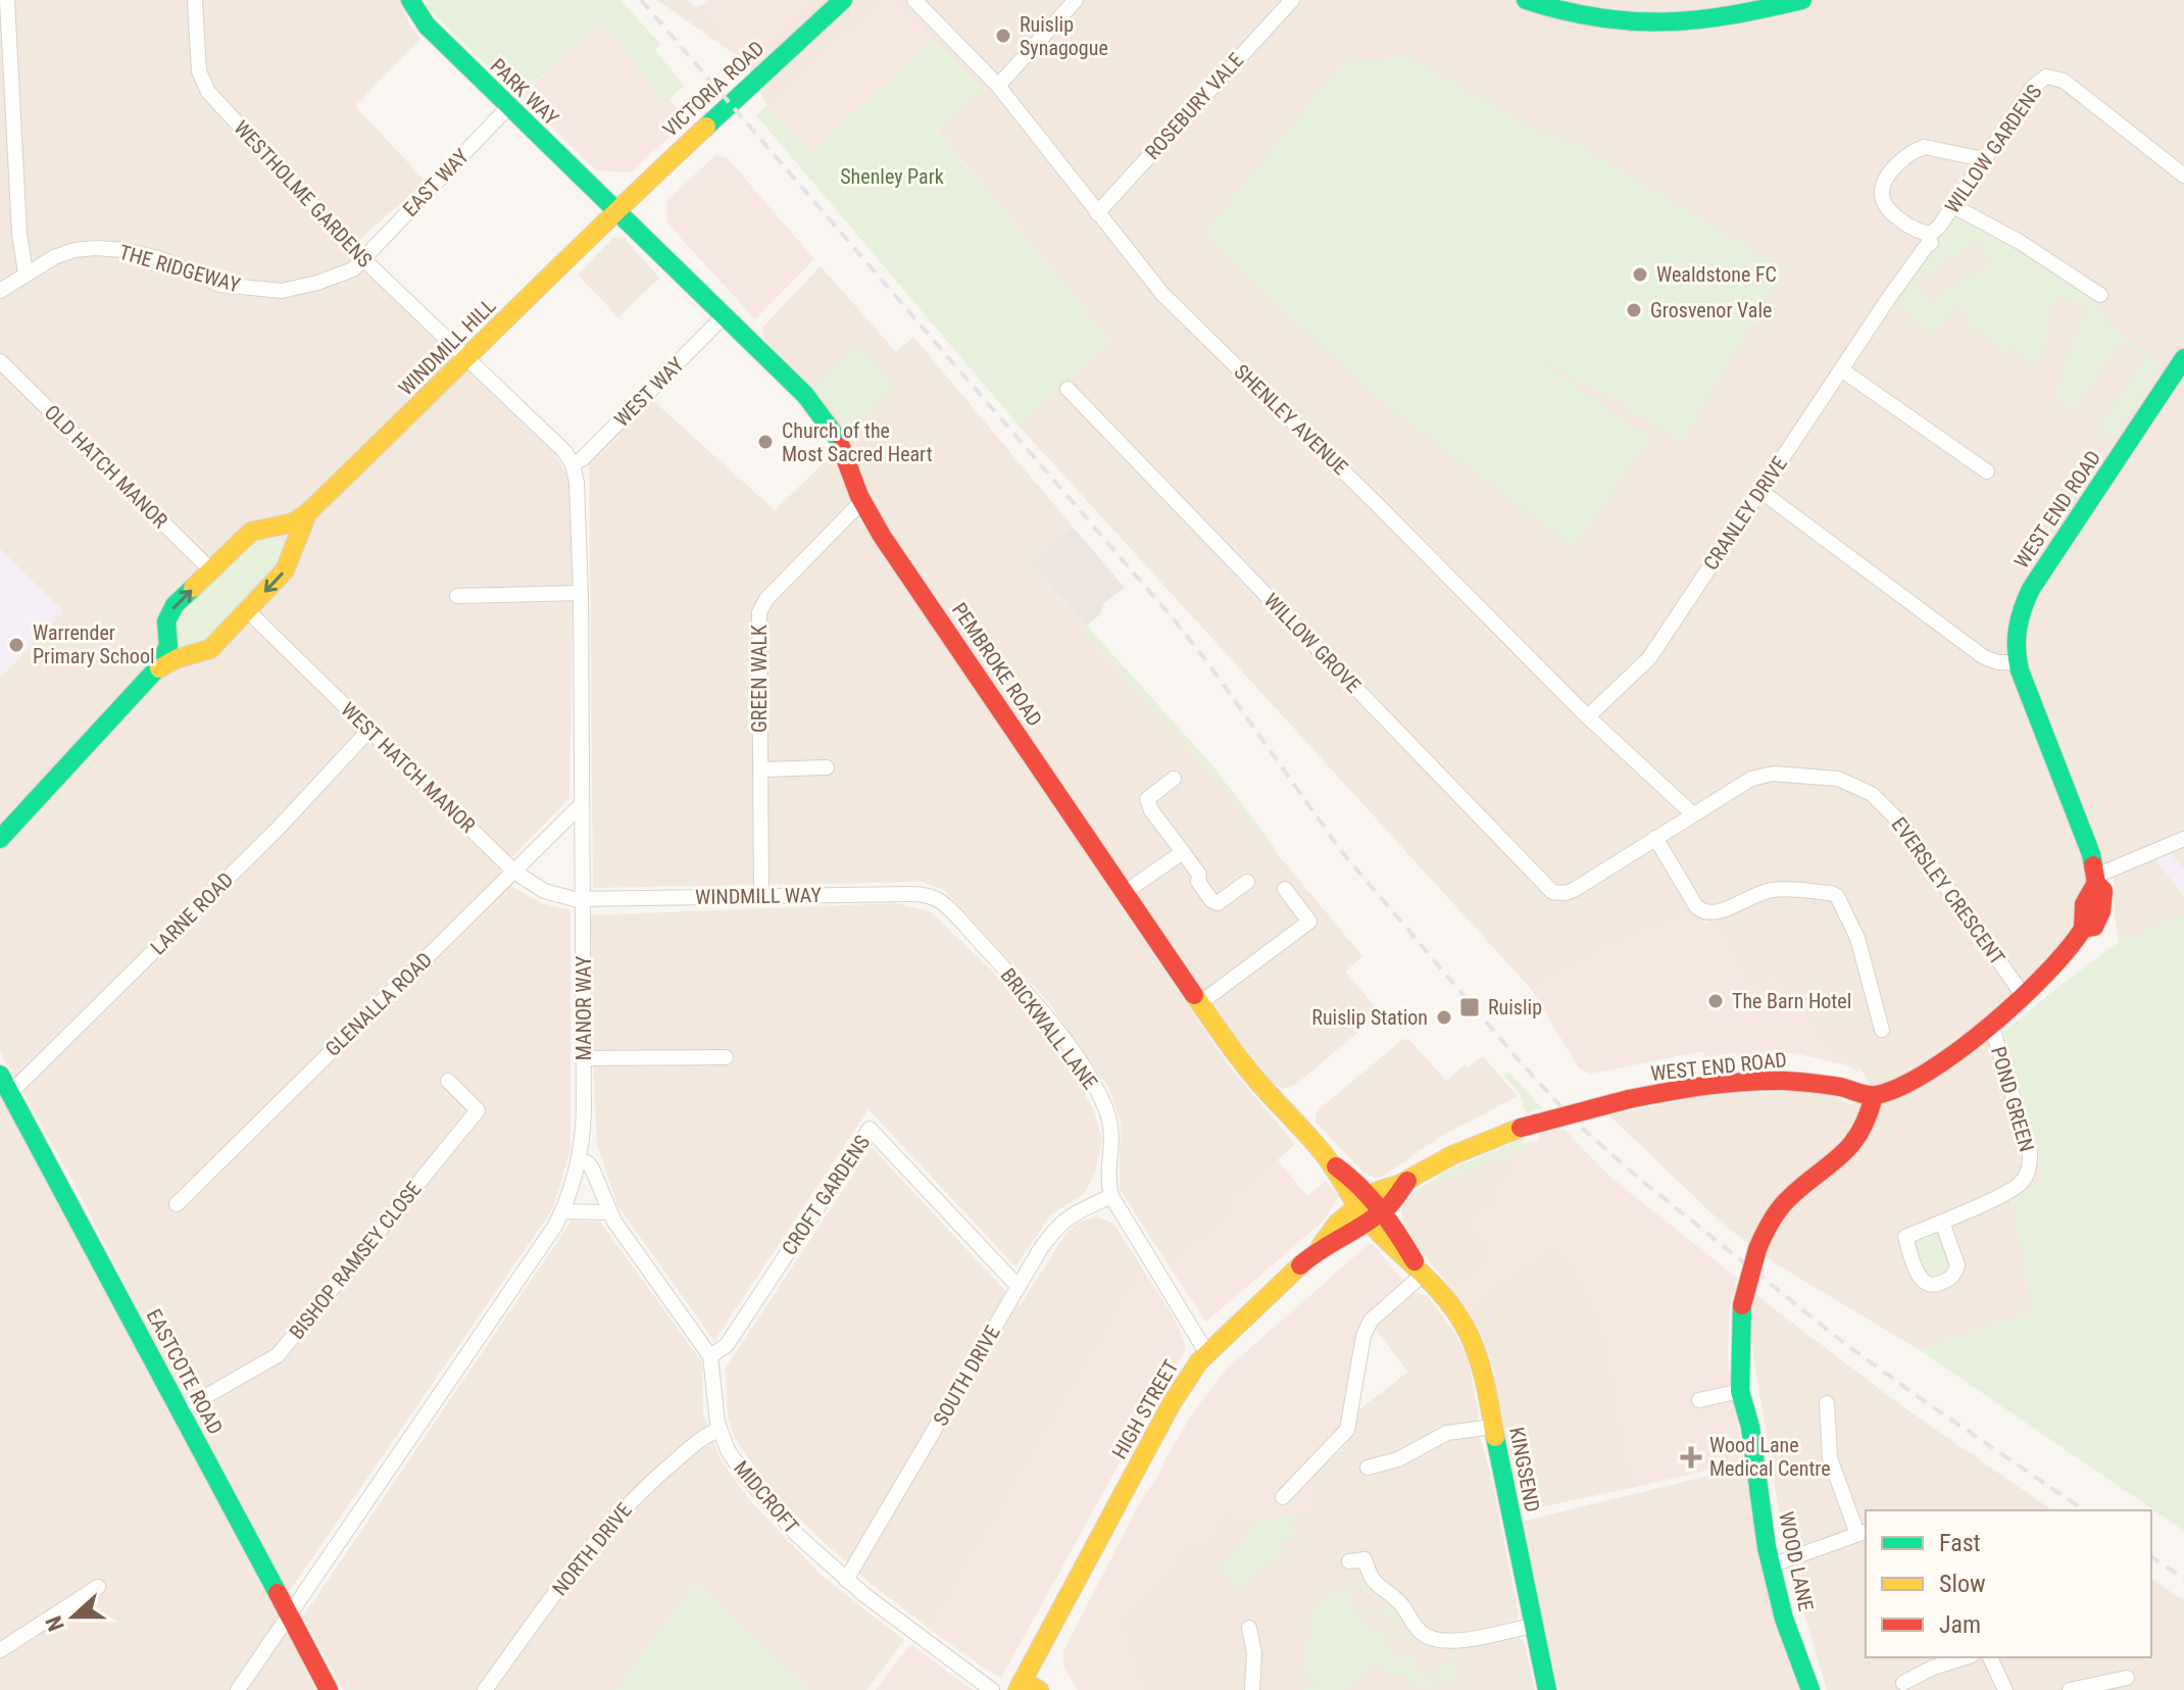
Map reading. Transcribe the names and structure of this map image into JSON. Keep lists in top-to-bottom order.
{
  "streets": {
    "street": [
      "VICTORIA ROAD",
      "PARK WAY",
      "ROSEBURY VALE",
      "WILLOW GARDENS",
      "EAST WAY",
      "WESTHOLME GARDENS",
      "THE RIDGEWAY",
      "WINDMILL HILL",
      "WEST WAY",
      "SHENLEY AVENUE",
      "OLD HATCH MANOR",
      "WEST END ROAD",
      "CRANLEY DRIVE",
      "WILLOW GROVE",
      "PEMBROKE ROAD",
      "GREEN WALK",
      "WEST HATCH MANOR",
      "EVERSLEY CRESCENT",
      "WINDMILL WAY",
      "LARNE ROAD",
      "GLENALLA ROAD",
      "MANOR WAY",
      "BRICKWALL LANE",
      "POND GREEN",
      "CROFT GARDENS",
      "BISHOP RAMSEY CLOSE",
      "EASTCOTE ROAD",
      "SOUTH DRIVE",
      "HIGH STREET",
      "KINGSEND",
      "MIDCROFT",
      "NORTH DRIVE",
      "WOOD LANE"
    ]
  },
  "crossings": [
    ["VICTORIA ROAD", "PARK WAY"],
    ["VICTORIA ROAD", "WINDMILL HILL"],
    ["VICTORIA ROAD", "PEMBROKE ROAD"],
    ["PARK WAY", "EAST WAY"],
    ["PARK WAY", "WINDMILL HILL"],
    ["PARK WAY", "PEMBROKE ROAD"],
    ["ROSEBURY VALE", "SHENLEY AVENUE"],
    ["WILLOW GARDENS", "CRANLEY DRIVE"],
    ["EAST WAY", "WESTHOLME GARDENS"],
    ["EAST WAY", "THE RIDGEWAY"],
    ["WESTHOLME GARDENS", "THE RIDGEWAY"],
    ["WESTHOLME GARDENS", "WINDMILL HILL"],
    ["WINDMILL HILL", "OLD HATCH MANOR"],
    ["WINDMILL HILL", "PEMBROKE ROAD"],
    ["WINDMILL HILL", "WEST HATCH MANOR"],
    ["WEST WAY", "PEMBROKE ROAD"],
    ["WEST WAY", "MANOR WAY"],
    ["SHENLEY AVENUE", "CRANLEY DRIVE"],
    ["SHENLEY AVENUE", "EVERSLEY CRESCENT"],
    ["WEST END ROAD", "PEMBROKE ROAD"],
    ["WEST END ROAD", "HIGH STREET"],
    ["WEST END ROAD", "KINGSEND"],
    ["WEST END ROAD", "WOOD LANE"],
    ["WILLOW GROVE", "EVERSLEY CRESCENT"],
    ["PEMBROKE ROAD", "GREEN WALK"],
    ["PEMBROKE ROAD", "HIGH STREET"],
    ["PEMBROKE ROAD", "KINGSEND"],
    ["GREEN WALK", "WINDMILL WAY"],
    ["WEST HATCH MANOR", "WINDMILL WAY"],
    ["WEST HATCH MANOR", "LARNE ROAD"],
    ["WEST HATCH MANOR", "GLENALLA ROAD"],
    ["WEST HATCH MANOR", "MANOR WAY"],
    ["WINDMILL WAY", "MANOR WAY"],
    ["WINDMILL WAY", "BRICKWALL LANE"],
    ["LARNE ROAD", "EASTCOTE ROAD"],
    ["GLENALLA ROAD", "MANOR WAY"],
    ["MANOR WAY", "EASTCOTE ROAD"],
    ["MANOR WAY", "MIDCROFT"],
    ["BRICKWALL LANE", "SOUTH DRIVE"],
    ["CROFT GARDENS", "SOUTH DRIVE"],
    ["CROFT GARDENS", "MIDCROFT"],
    ["BISHOP RAMSEY CLOSE", "EASTCOTE ROAD"],
    ["SOUTH DRIVE", "MIDCROFT"],
    ["HIGH STREET", "KINGSEND"],
    ["MIDCROFT", "NORTH DRIVE"]
  ],
  "parks": ["Shenley Park"],
  "places": {
    "other": [
      "Ruislip Synagogue",
      "Wealdstone FC",
      "Grosvenor Vale",
      "Church of the Most Sacred Heart",
      "Warrender Primary School",
      "The Barn Hotel",
      "Ruislip Station"
    ],
    "transit": ["Ruislip"],
    "health": ["Wood Lane Medical Centre"]
  },
  "legend": ["Fast", "Slow", "Jam"],
  "north": "left"
}
